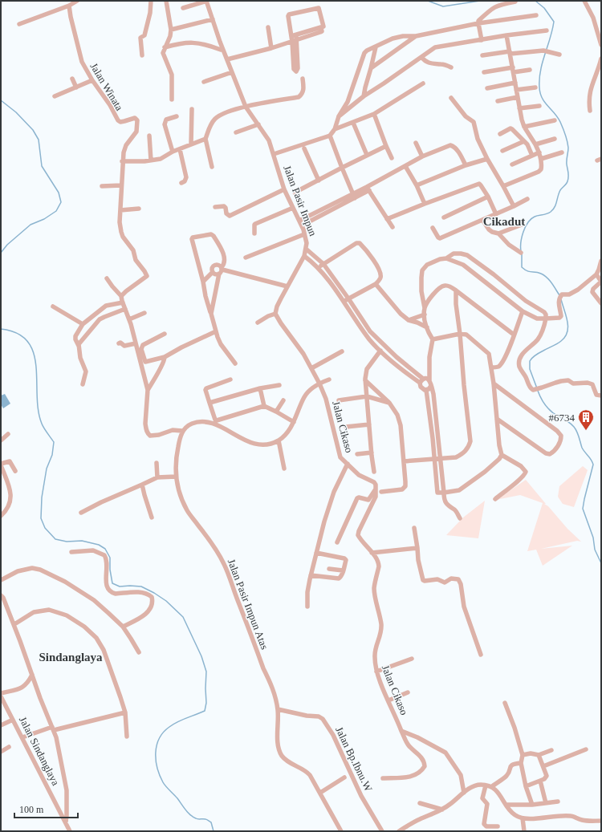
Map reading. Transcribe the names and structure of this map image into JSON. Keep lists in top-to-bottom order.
{
  "streets": {
    "street": [
      "Jalan Winata",
      "Jalan Pasir Impun",
      "Jalan Cikaso",
      "Jalan Pasir Impun Atas",
      "Jalan Sindanglaya",
      "Jalan Bp.Ibnu.W"
    ]
  },
  "crossings": [
    ["Jalan Pasir Impun Atas", "Jalan Bp.Ibnu.W"]
  ],
  "districts": ["Cikadut", "Sindanglaya"],
  "places": {
    "building": ["#6734"]
  },
  "scale_bar": "100 m"
}
